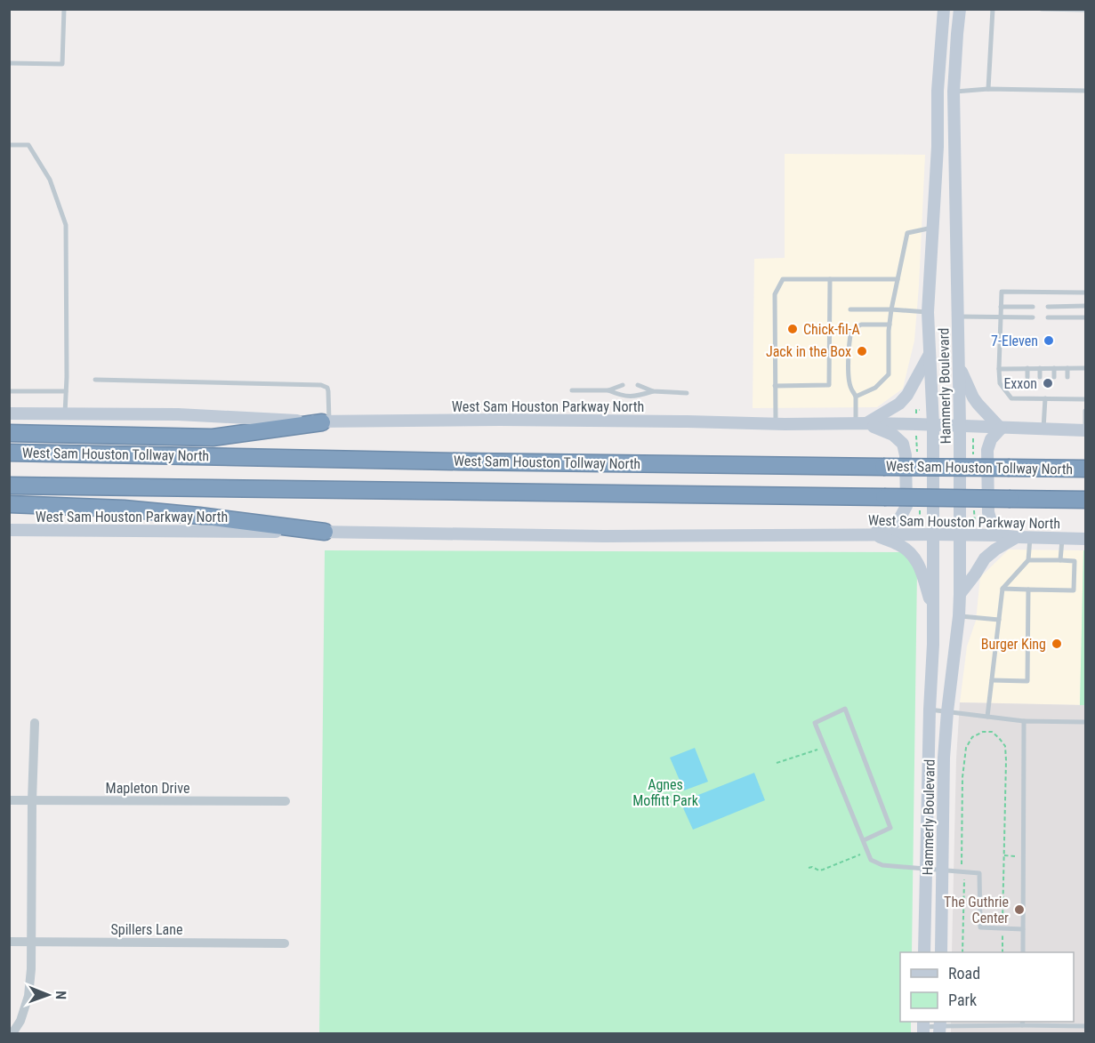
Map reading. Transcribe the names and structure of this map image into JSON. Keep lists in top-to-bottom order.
{
  "streets": {
    "highway": ["West Sam Houston Tollway North"],
    "main road": ["Hammerly Boulevard", "West Sam Houston Parkway North"],
    "street": ["Mapleton Drive", "Spillers Lane"]
  },
  "crossings": [
    ["Hammerly Boulevard", "West Sam Houston Parkway North"]
  ],
  "parks": ["Agnes Moffitt Park"],
  "places": [
    "Chick-fil-A",
    "7-Eleven",
    "Jack in the Box",
    "Exxon",
    "Burger King",
    "The Guthrie Center"
  ],
  "legend": ["Road", "Park"],
  "north": "right"
}
